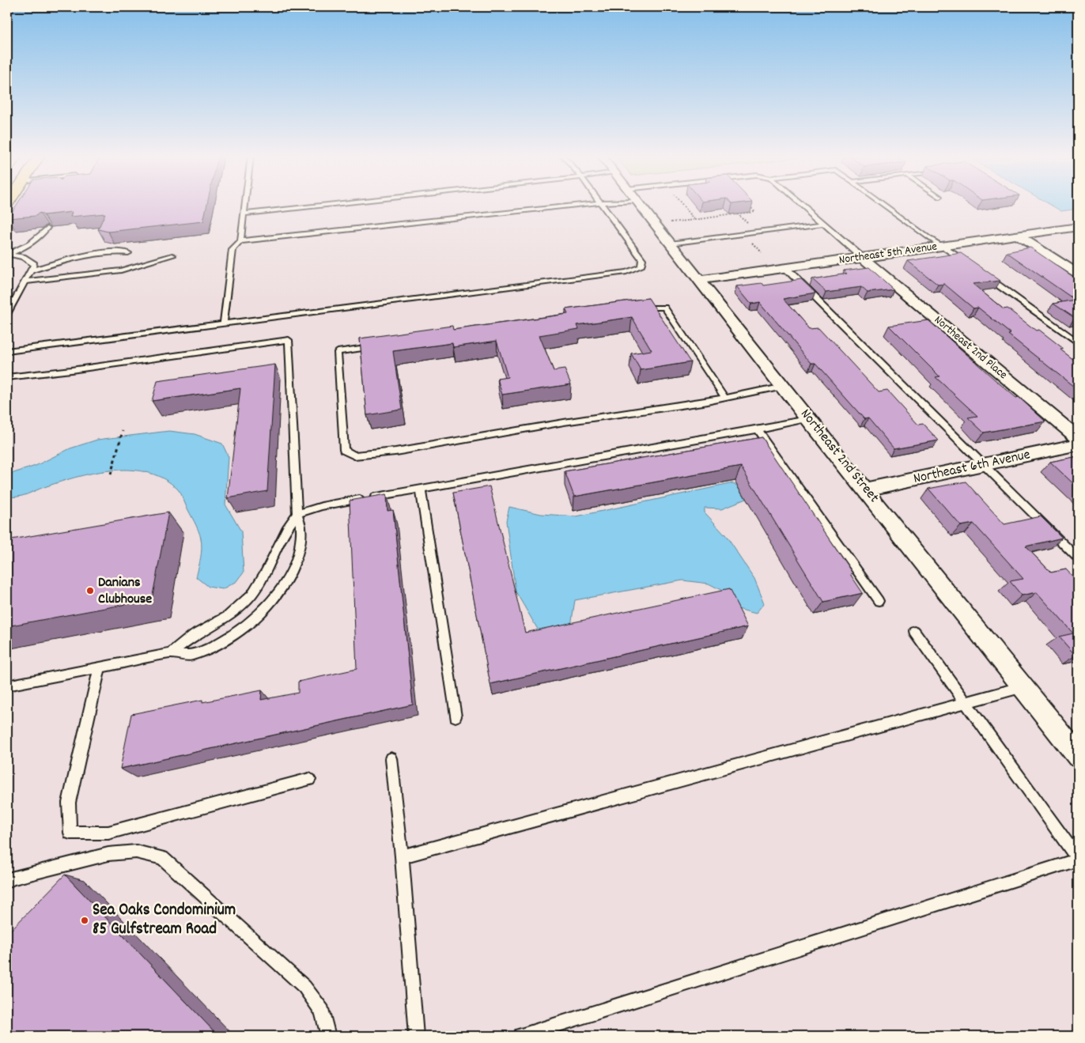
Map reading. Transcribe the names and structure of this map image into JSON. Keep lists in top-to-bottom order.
{
  "streets": {
    "street": [
      "Northeast 5th Avenue",
      "Northeast 2nd Place",
      "Northeast 2nd Street",
      "Northeast 6th Avenue"
    ]
  },
  "crossings": [
    ["Northeast 5th Avenue", "Northeast 2nd Place"],
    ["Northeast 5th Avenue", "Northeast 2nd Street"],
    ["Northeast 2nd Street", "Northeast 6th Avenue"]
  ],
  "places": ["Danians Clubhouse", "Sea Oaks Condominium 85 Gulfstream Road"]
}
